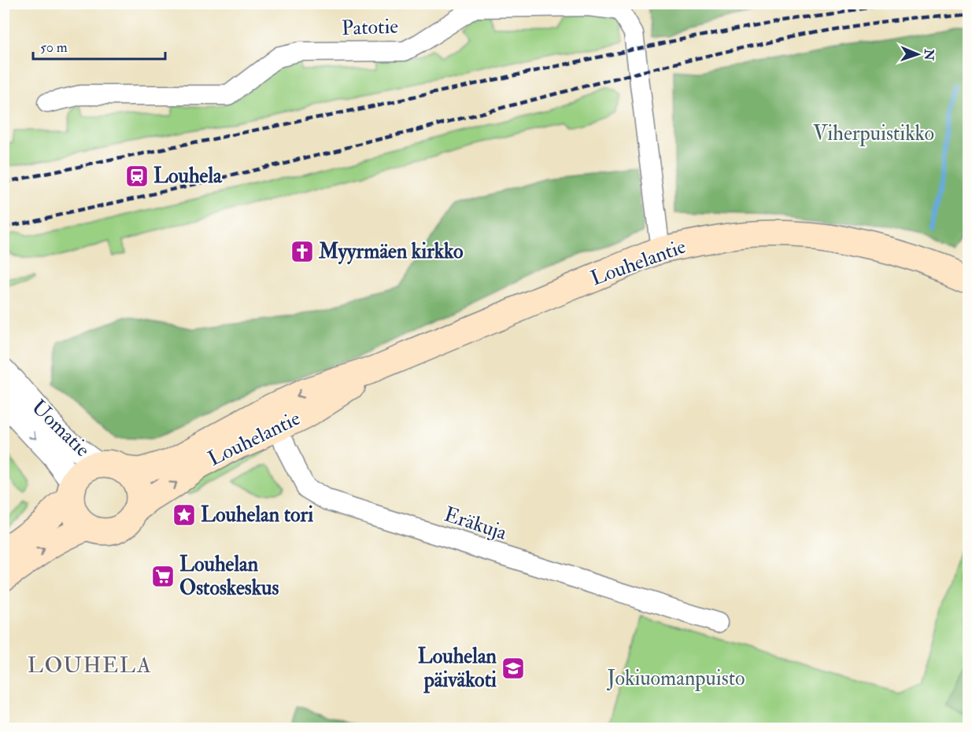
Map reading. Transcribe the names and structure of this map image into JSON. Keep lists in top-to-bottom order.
{
  "streets": {
    "main road": ["Louhelantie"],
    "street": ["Patotie", "Uomatie", "Eräkuja"]
  },
  "crossings": [
    ["Patotie", "Louhelantie"],
    ["Louhelantie", "Uomatie"],
    ["Louhelantie", "Eräkuja"]
  ],
  "districts": ["LOUHELA"],
  "parks": ["Viherpuistikko", "Jokiuomanpuisto"],
  "places": {
    "station": ["Louhela"],
    "church": ["Myyrmäen kirkko"],
    "place": ["Louhelan tori"],
    "supermarket": ["Louhelan Ostoskeskus"],
    "school or university": ["Louhelan päiväkoti"]
  },
  "scale_bar": "50 m",
  "north": "right"
}
